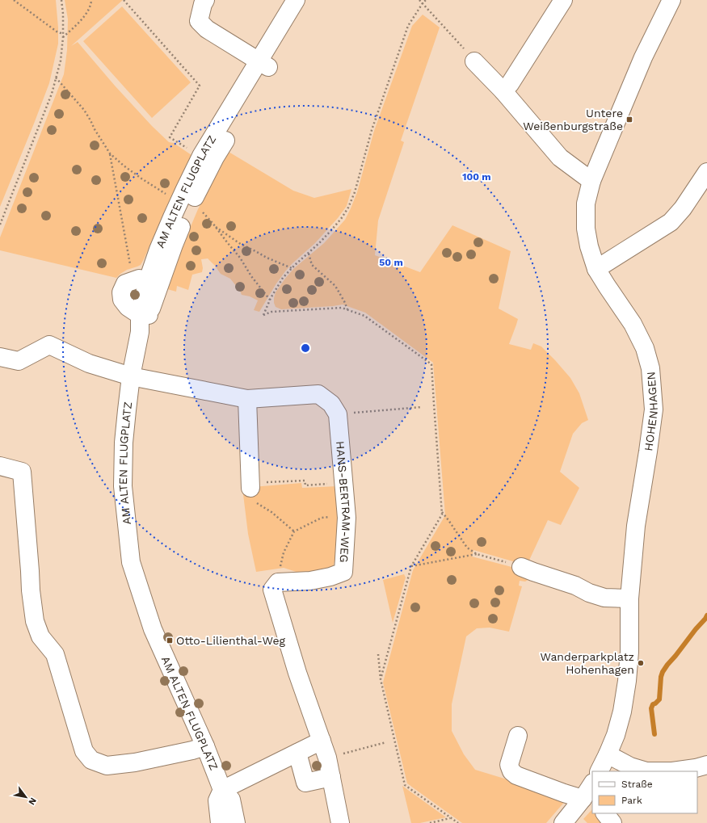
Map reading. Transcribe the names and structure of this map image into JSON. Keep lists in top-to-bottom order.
{
  "streets": {
    "street": ["AM ALTEN FLUGPLATZ", "HOHENHAGEN", "HANS-BERTRAM-WEG"]
  },
  "places": {
    "transit": ["Untere Weißenburgstraße", "Otto-Lilienthal-Weg"],
    "other": ["Wanderparkplatz Hohenhagen"]
  },
  "legend": ["Straße", "Park"],
  "north": "bottom right",
  "rings": ["100 m", "50 m"]
}
